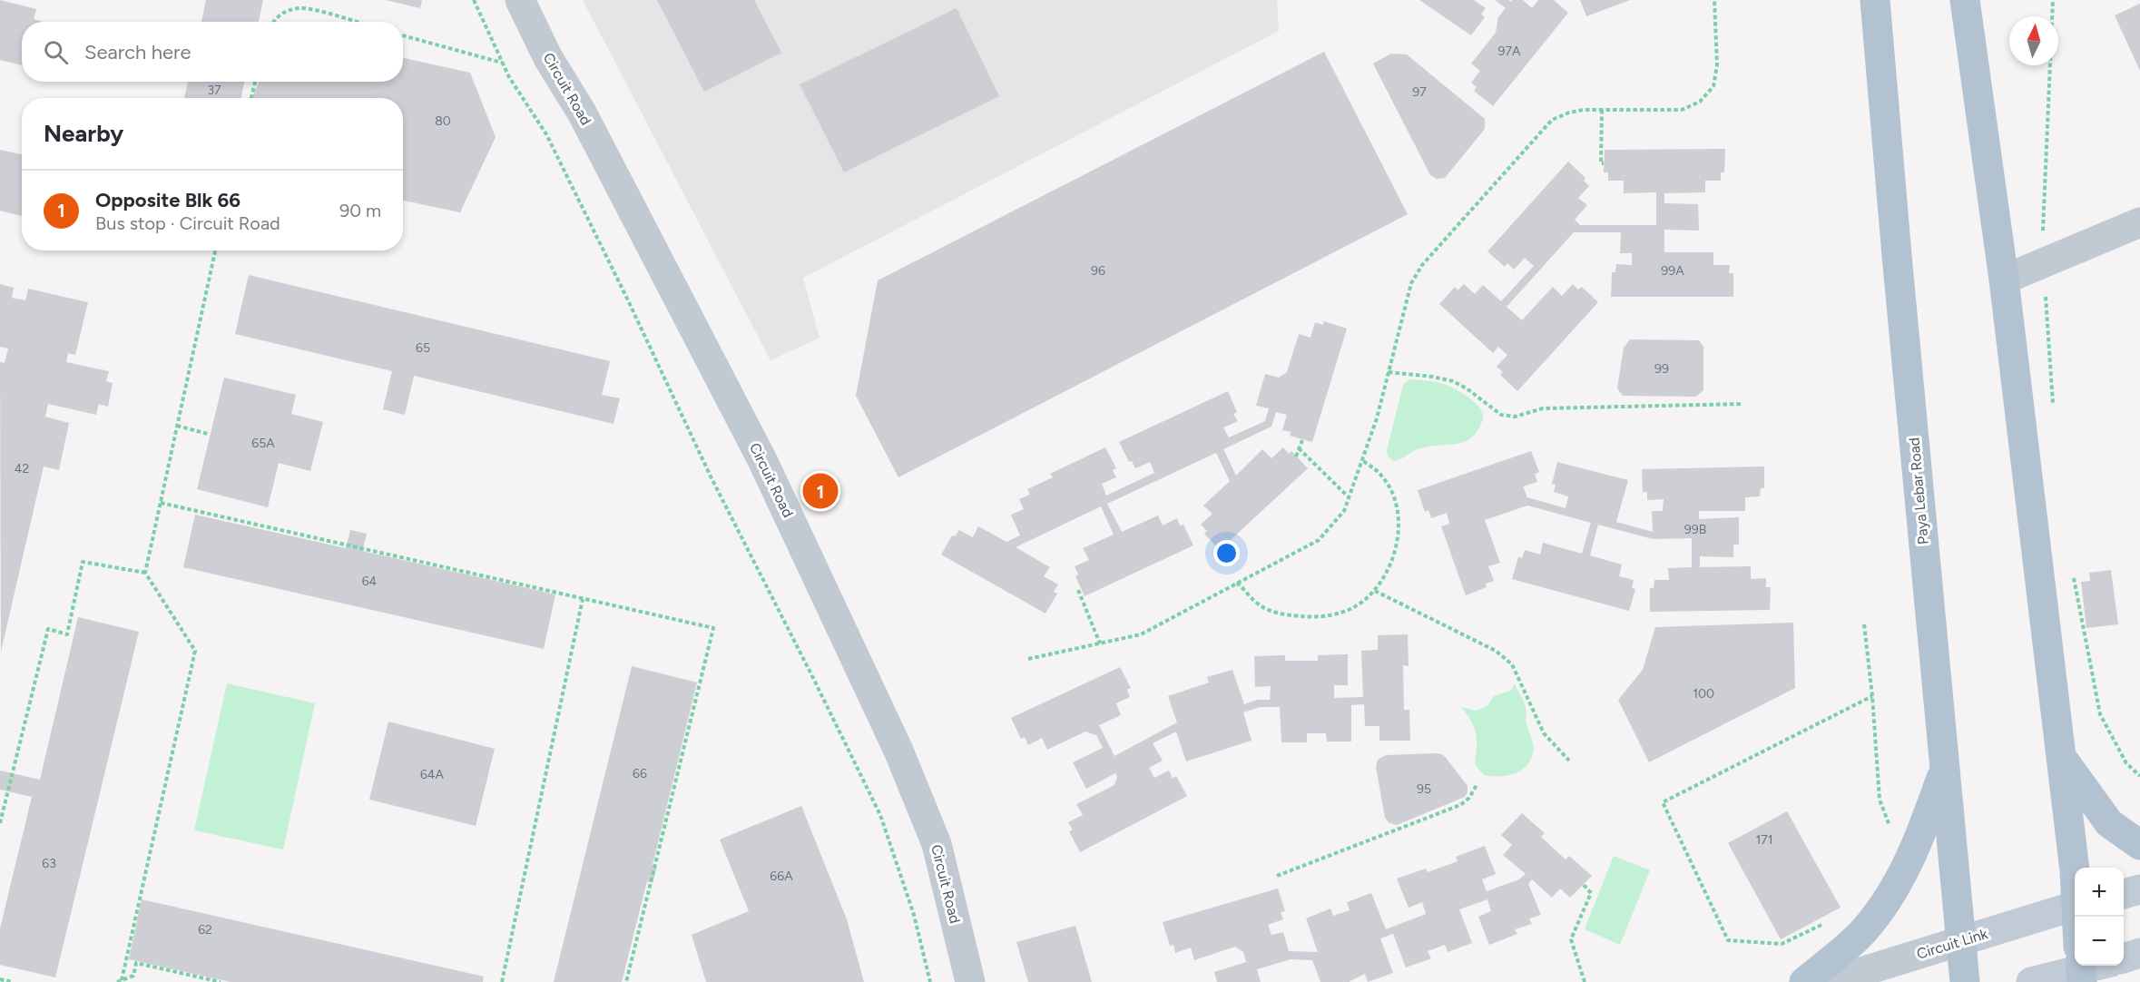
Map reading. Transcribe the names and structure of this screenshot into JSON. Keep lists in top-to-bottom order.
{
  "streets": {
    "main road": ["Paya Lebar Road", "Circuit Link"],
    "street": ["Circuit Road"]
  },
  "crossings": [
    ["Paya Lebar Road", "Circuit Link"]
  ],
  "house_numbers": [
    "97A",
    "37",
    "97",
    "80",
    "96",
    "99A",
    "65",
    "99",
    "65A",
    "42",
    "99B",
    "64",
    "100",
    "66",
    "64A",
    "95",
    "171",
    "63",
    "66A",
    "62"
  ],
  "north": "top",
  "page": {
    "search": "Search here",
    "heading": "Nearby",
    "list": [
      {
        "mark": "1",
        "name": "Opposite Blk 66",
        "note": "Bus stop · Circuit Road",
        "value": "90 m"
      }
    ],
    "pins": "1",
    "map_buttons": ["+", "−"]
  }
}
